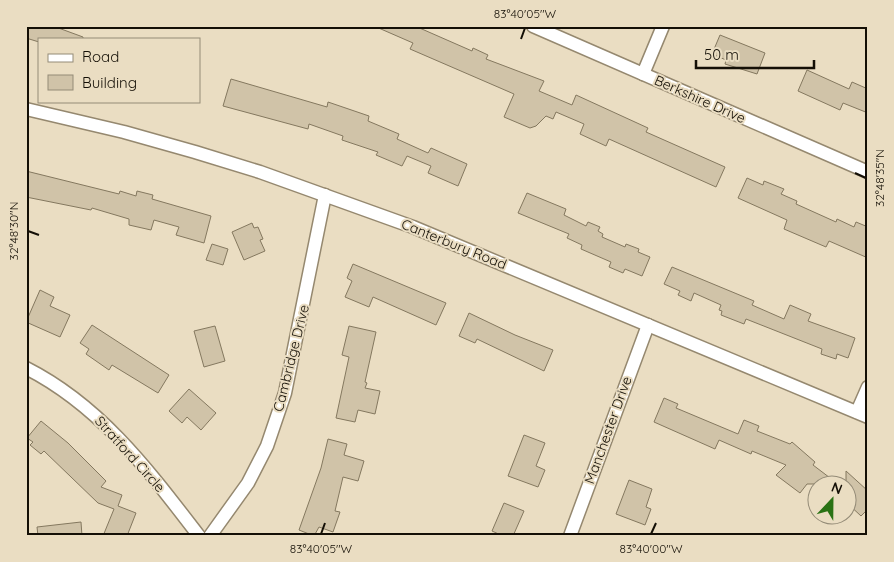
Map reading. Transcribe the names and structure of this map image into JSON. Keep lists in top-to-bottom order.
{
  "streets": {
    "street": [
      "Berkshire Drive",
      "Canterbury Road",
      "Cambridge Drive",
      "Manchester Drive",
      "Stratford Circle"
    ]
  },
  "crossings": [
    ["Canterbury Road", "Cambridge Drive"],
    ["Canterbury Road", "Manchester Drive"]
  ],
  "legend": ["Road", "Building"],
  "scale_bar": "50 m",
  "north": "top",
  "coordinates": [
    "83°40'05\"W",
    "32°48'35\"N",
    "32°48'30\"N",
    "83°40'00\"W"
  ]
}
